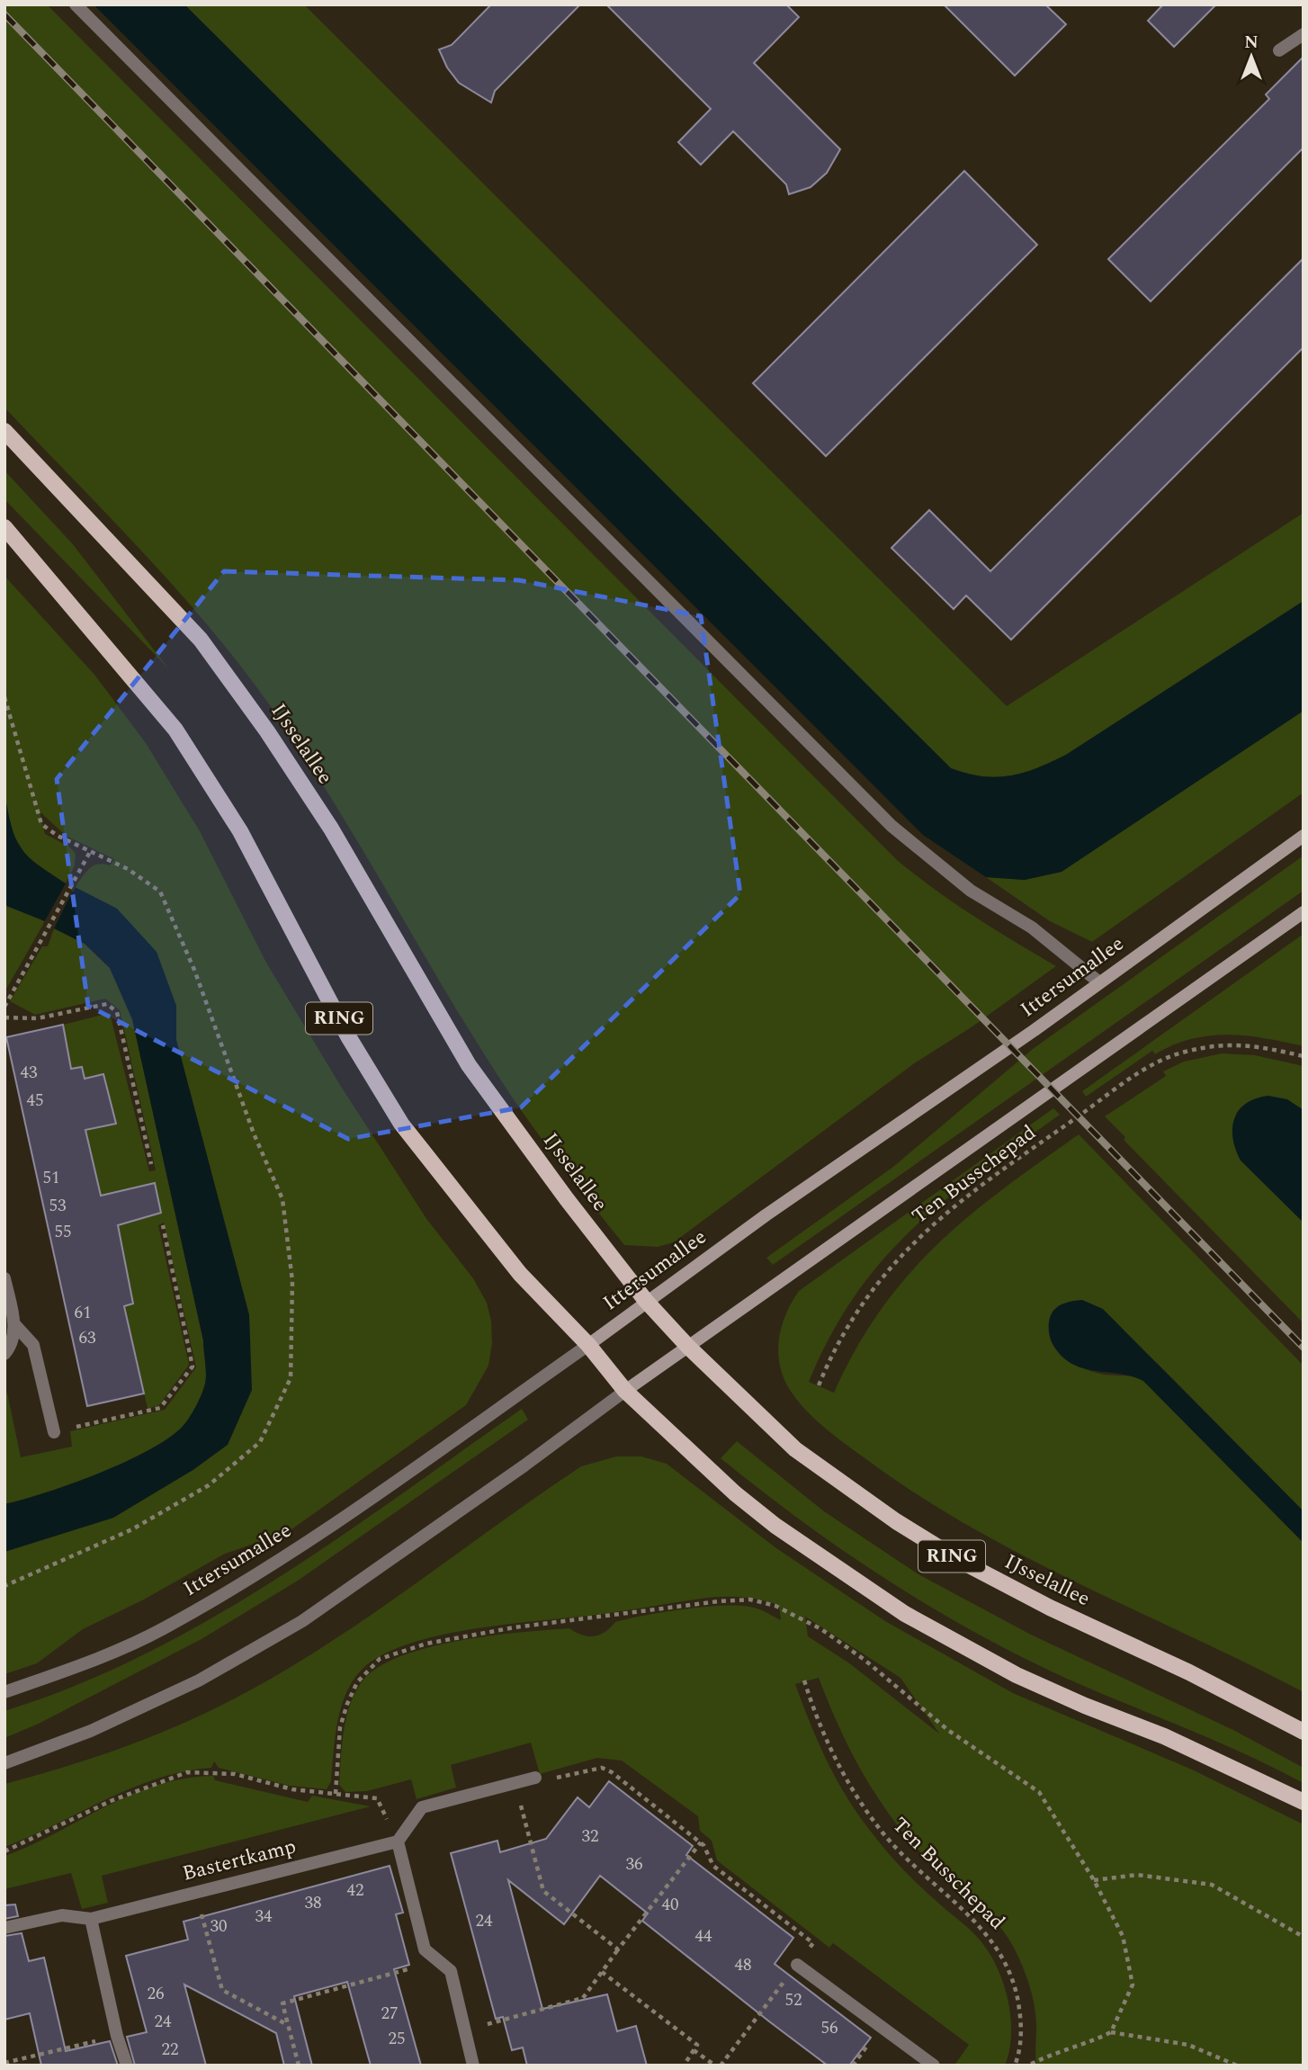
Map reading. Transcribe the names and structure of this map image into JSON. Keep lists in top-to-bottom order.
{
  "streets": {
    "main road": ["IJsselallee", "Ittersumallee", "RING"],
    "street": ["Bastertkamp"],
    "path": ["Ten Busschepad"]
  },
  "crossings": [
    ["IJsselallee", "Ittersumallee"],
    ["Ittersumallee", "RING"]
  ],
  "house_numbers": [
    "43",
    "45",
    "51",
    "53",
    "55",
    "61",
    "63",
    "32",
    "36",
    "42",
    "38",
    "40",
    "34",
    "24",
    "30",
    "44",
    "48",
    "26",
    "52",
    "27",
    "24",
    "56",
    "25",
    "22"
  ],
  "north": "top"
}
